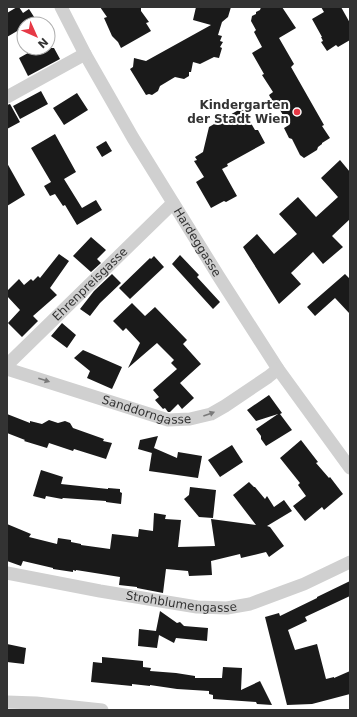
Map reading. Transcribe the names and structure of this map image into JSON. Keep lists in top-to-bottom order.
{
  "streets": {
    "street": [
      "Hardeggasse",
      "Ehrenpreisgasse",
      "Sanddorngasse",
      "Strohblumengasse"
    ]
  },
  "crossings": [
    ["Hardeggasse", "Ehrenpreisgasse"],
    ["Hardeggasse", "Sanddorngasse"]
  ],
  "one_way": ["Sanddorngasse"],
  "places": ["Kindergarten der Stadt Wien"],
  "north": "bottom right"
}
